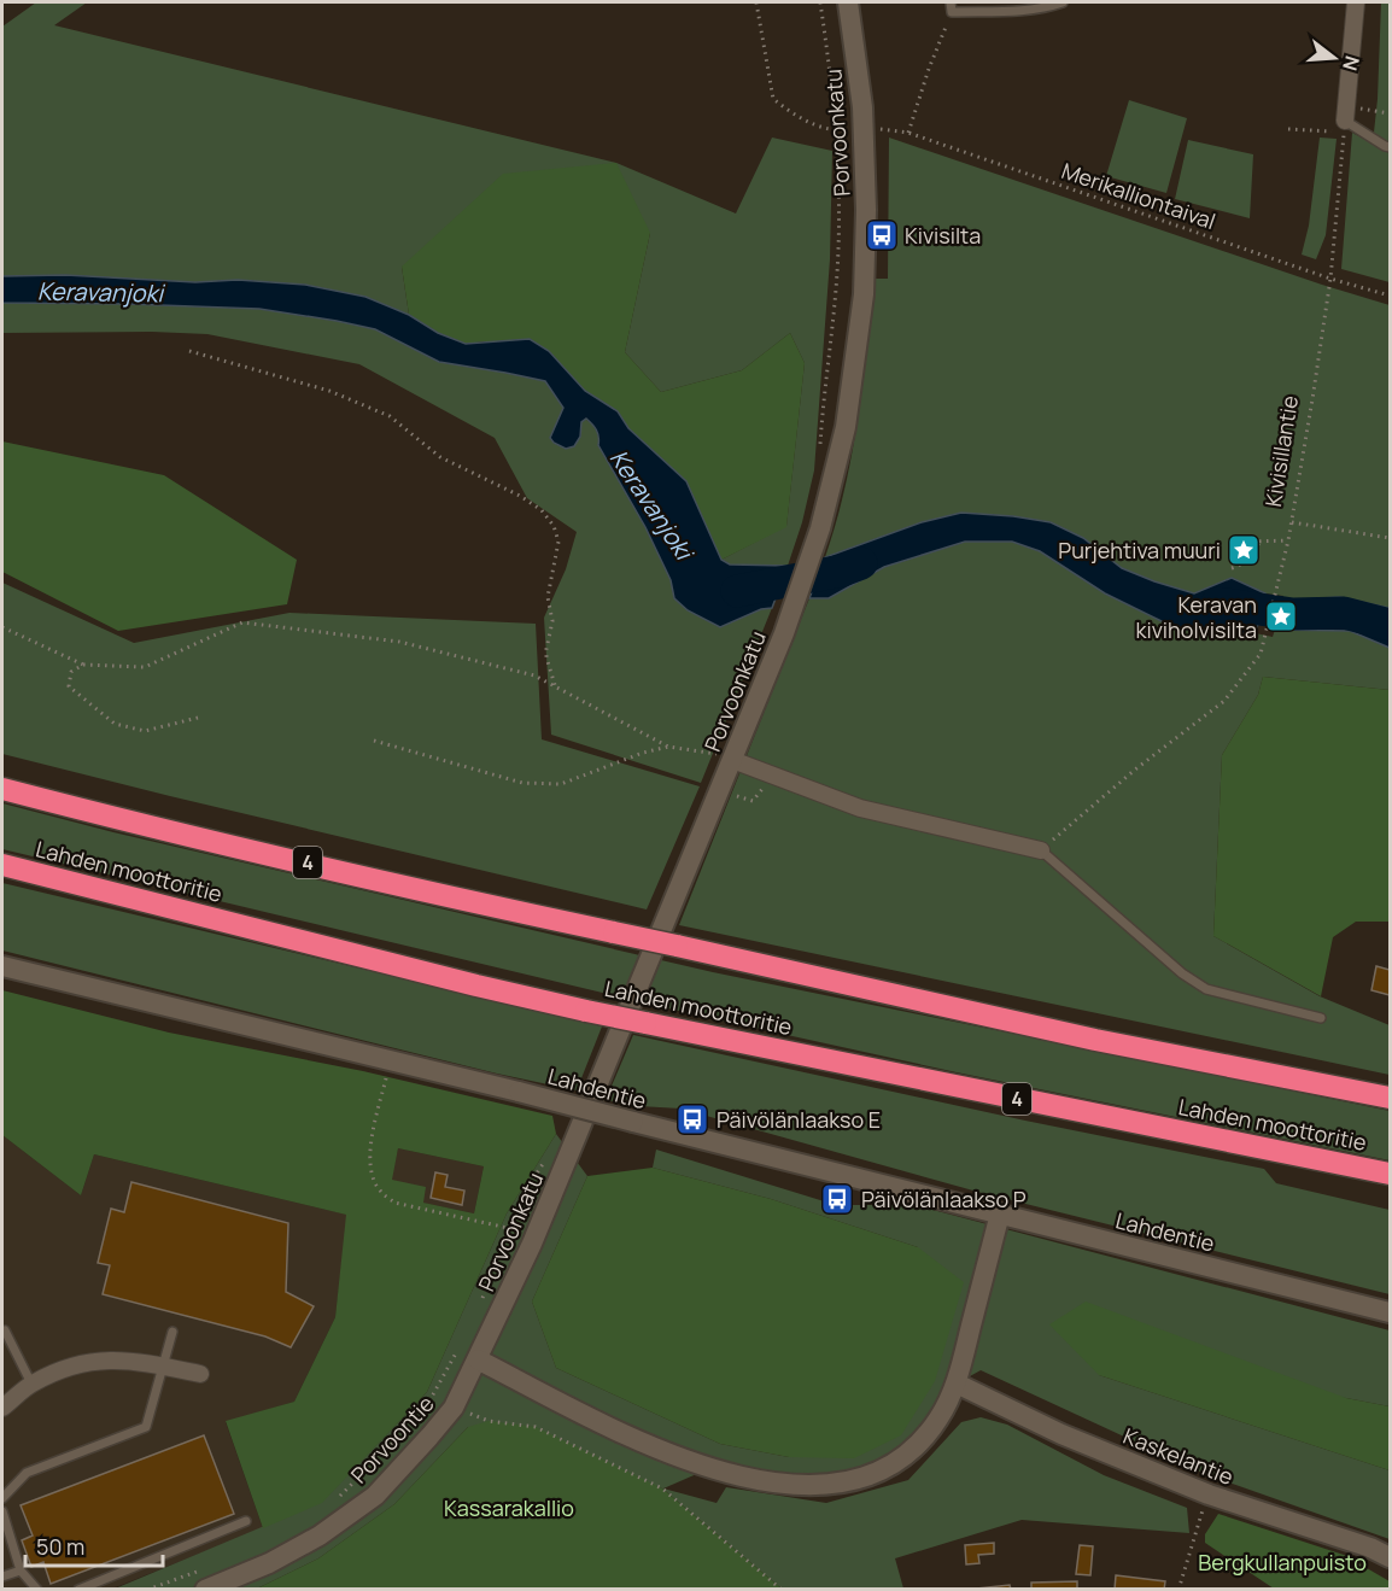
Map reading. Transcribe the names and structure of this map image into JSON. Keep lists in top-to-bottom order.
{
  "streets": {
    "highway": ["4", "Lahden moottoritie"],
    "street": [
      "Porvoonkatu",
      "Lahdentie",
      "Porvoontie",
      "Kaskelantie"
    ],
    "path": ["Merikalliontaival", "Kivisillantie"]
  },
  "crossings": [
    ["Porvoonkatu", "Porvoontie"],
    ["Merikalliontaival", "Kivisillantie"]
  ],
  "water": ["Keravanjoki"],
  "parks": ["Kassarakallio", "Bergkullanpuisto"],
  "places": {
    "bus stop": ["Kivisilta", "Päivölänlaakso E", "Päivölänlaakso P"],
    "place": ["Purjehtiva muuri", "Keravan kiviholvisilta"]
  },
  "scale_bar": "50 m",
  "north": "right"
}
